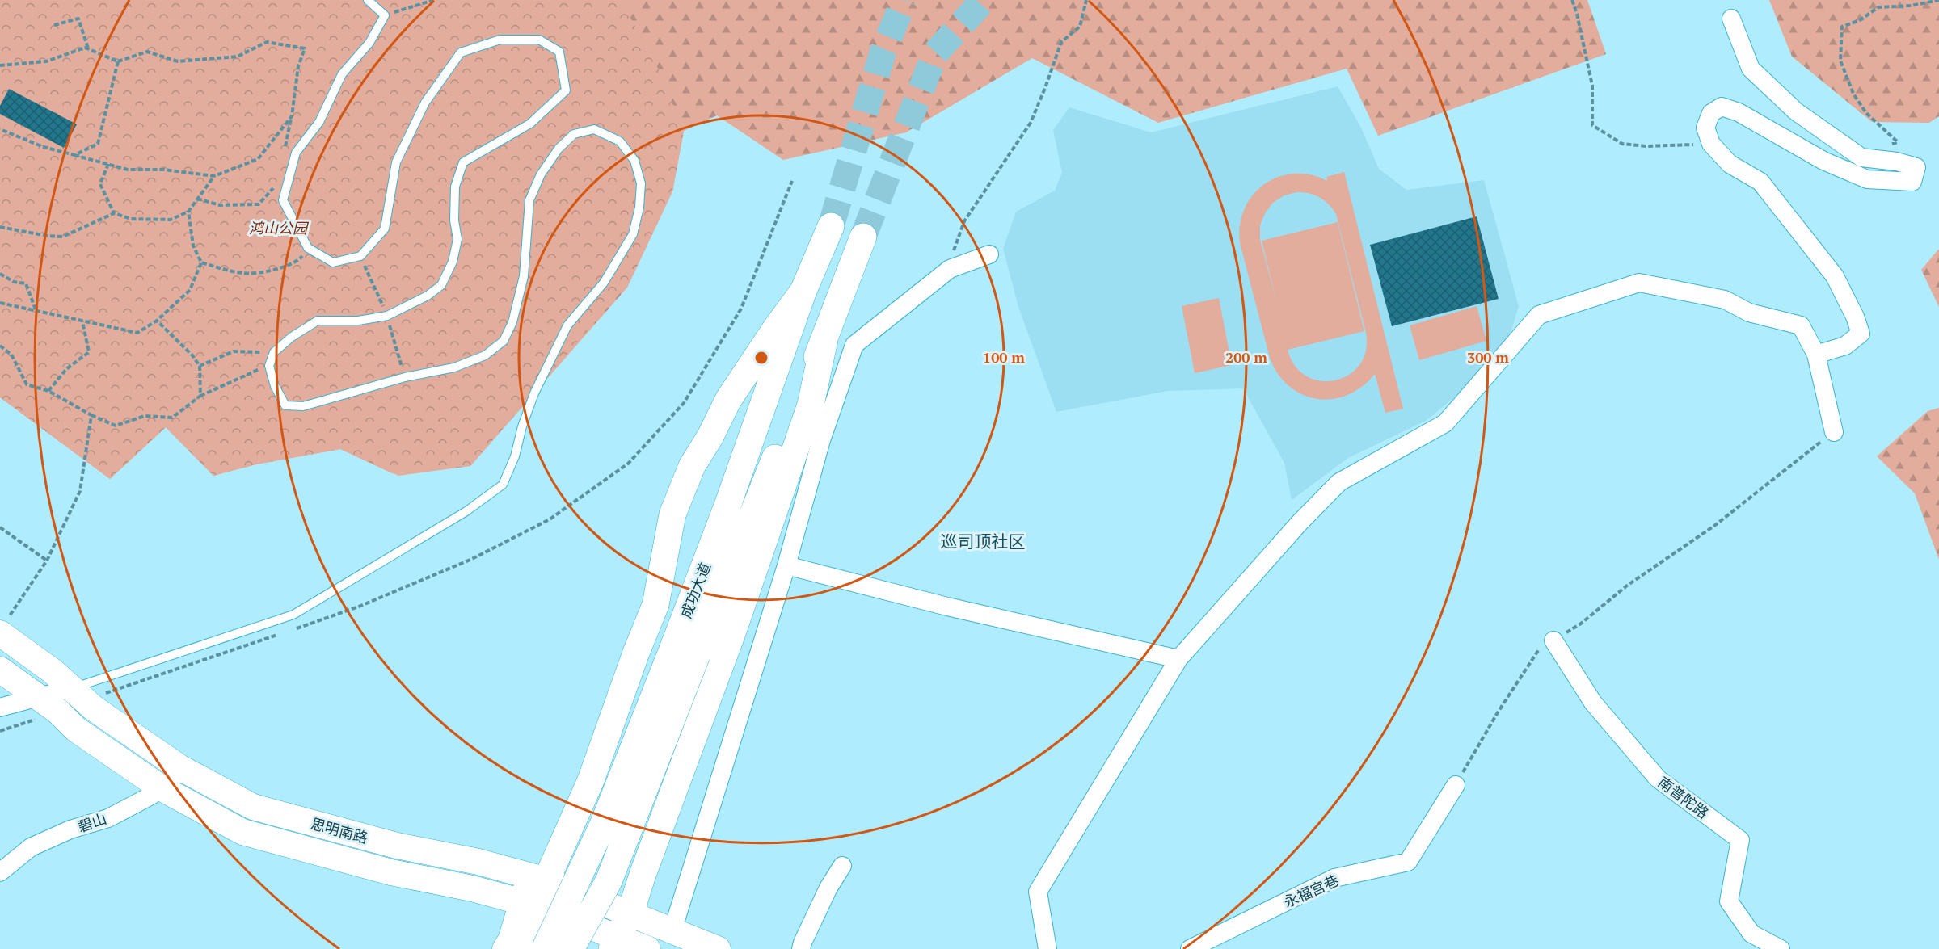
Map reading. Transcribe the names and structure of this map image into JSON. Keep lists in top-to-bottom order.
{
  "streets": {
    "highway": ["成功大道"],
    "main road": ["思明南路"],
    "street": ["南普陀路", "碧山", "永福宫巷"]
  },
  "crossings": [
    ["碧山", "思明南路"]
  ],
  "districts": ["巡司顶社区"],
  "parks": ["鸿山公园"],
  "rings": ["100 m", "200 m", "300 m"]
}
